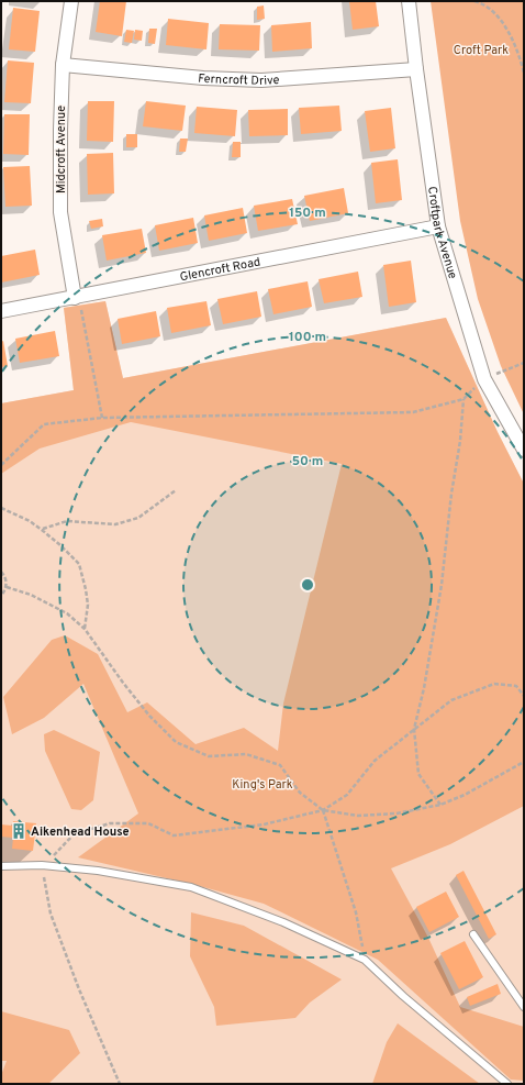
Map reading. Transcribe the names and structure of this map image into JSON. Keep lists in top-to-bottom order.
{
  "streets": {
    "street": [
      "Ferncroft Drive",
      "Midcroft Avenue",
      "Croftpark Avenue",
      "Glencroft Road"
    ]
  },
  "crossings": [
    ["Ferncroft Drive", "Midcroft Avenue"],
    ["Ferncroft Drive", "Croftpark Avenue"],
    ["Midcroft Avenue", "Glencroft Road"],
    ["Croftpark Avenue", "Glencroft Road"]
  ],
  "parks": ["Croft Park", "King's Park"],
  "places": {
    "building": ["Aikenhead House"]
  },
  "rings": ["150 m", "100 m", "50 m"]
}
